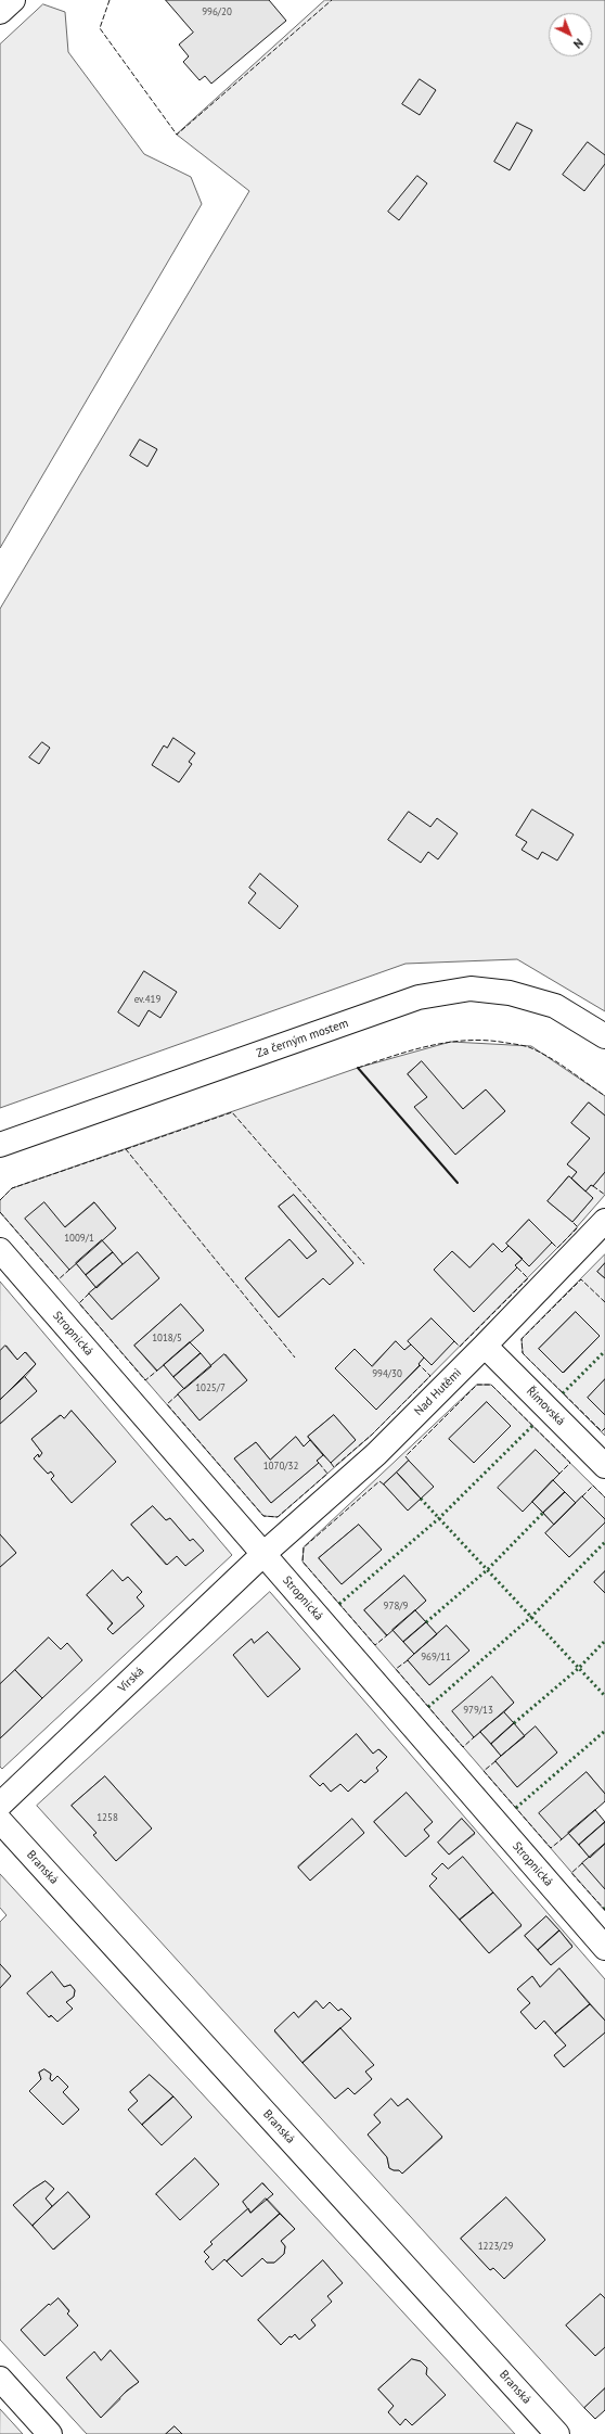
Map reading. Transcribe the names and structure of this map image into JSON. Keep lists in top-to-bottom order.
{
  "streets": {
    "street": [
      "Za černým mostem",
      "Stropnická",
      "Nad Hutěmi",
      "Římovská",
      "Vírská",
      "Branská"
    ]
  },
  "crossings": [
    ["Stropnická", "Nad Hutěmi"],
    ["Stropnická", "Vírská"],
    ["Nad Hutěmi", "Římovská"],
    ["Nad Hutěmi", "Vírská"]
  ],
  "house_numbers": [
    "996/20",
    "ev.419",
    "1009/1",
    "1018/5",
    "994/30",
    "1025/7",
    "1070/32",
    "978/9",
    "969/11",
    "979/13",
    "1258",
    "1223/29"
  ],
  "north": "bottom right"
}
